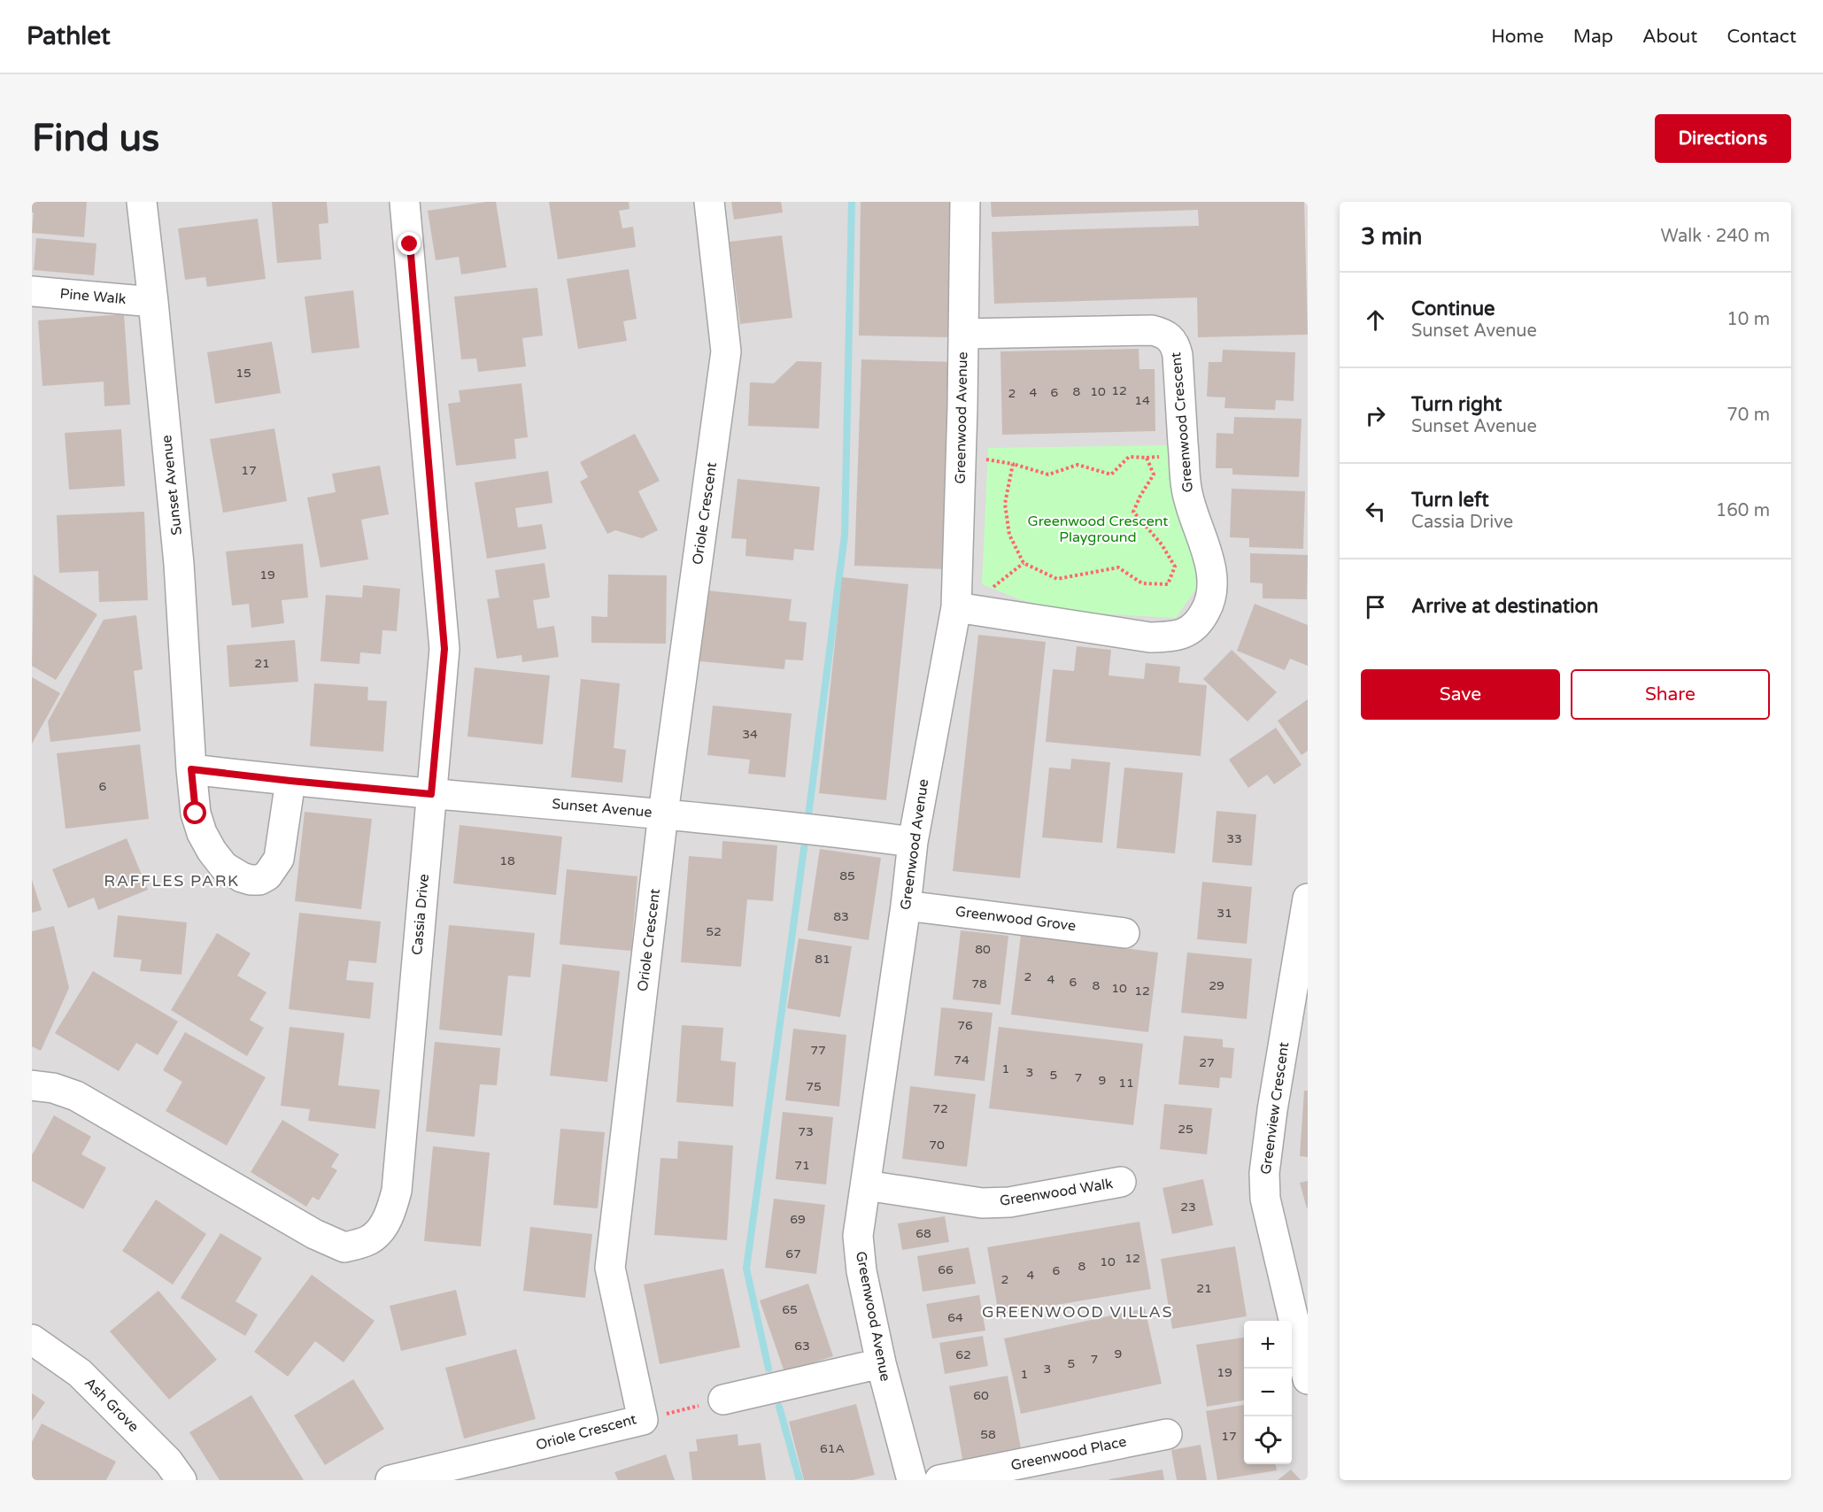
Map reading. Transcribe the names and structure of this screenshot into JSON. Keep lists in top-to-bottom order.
{
  "streets": {
    "street": [
      "Pine Walk",
      "Greenwood Avenue",
      "Greenwood Crescent",
      "Sunset Avenue",
      "Oriole Crescent",
      "Cassia Drive",
      "Greenwood Grove",
      "Greenview Crescent",
      "Greenwood Walk",
      "Ash Grove",
      "Greenwood Place"
    ]
  },
  "crossings": [
    ["Pine Walk", "Sunset Avenue"],
    ["Greenwood Avenue", "Greenwood Crescent"],
    ["Greenwood Avenue", "Sunset Avenue"],
    ["Greenwood Avenue", "Greenwood Grove"],
    ["Greenwood Avenue", "Greenwood Walk"],
    ["Sunset Avenue", "Oriole Crescent"],
    ["Sunset Avenue", "Cassia Drive"]
  ],
  "districts": ["RAFFLES PARK", "GREENWOOD VILLAS"],
  "parks": ["Greenwood Crescent Playground"],
  "house_numbers": [
    "15",
    "12",
    "8",
    "10",
    "4",
    "6",
    "2",
    "14",
    "17",
    "19",
    "21",
    "34",
    "6",
    "33",
    "18",
    "85",
    "31",
    "83",
    "52",
    "80",
    "81",
    "2",
    "4",
    "6",
    "78",
    "8",
    "29",
    "10",
    "12",
    "76",
    "77",
    "74",
    "27",
    "1",
    "3",
    "5",
    "7",
    "9",
    "11",
    "75",
    "72",
    "25",
    "73",
    "70",
    "71",
    "23",
    "69",
    "68",
    "67",
    "12",
    "10",
    "8",
    "66",
    "6",
    "4",
    "2",
    "21",
    "65",
    "64",
    "63",
    "9",
    "62",
    "7",
    "5",
    "3",
    "19",
    "1",
    "60",
    "58",
    "17",
    "61A"
  ],
  "page": {
    "header": "Pathlet",
    "nav": [
      "Home",
      "Map",
      "About",
      "Contact"
    ],
    "buttons": [
      "Directions",
      ["Save", "Share"]
    ],
    "title": "Find us",
    "heading": ["3 min", "Walk · 240 m"],
    "list": [
      ["Continue", "Sunset Avenue", "10 m"],
      ["Turn right", "Sunset Avenue", "70 m"],
      ["Turn left", "Cassia Drive", "160 m"],
      "Arrive at destination"
    ],
    "map_buttons": ["+", "−"]
  }
}
